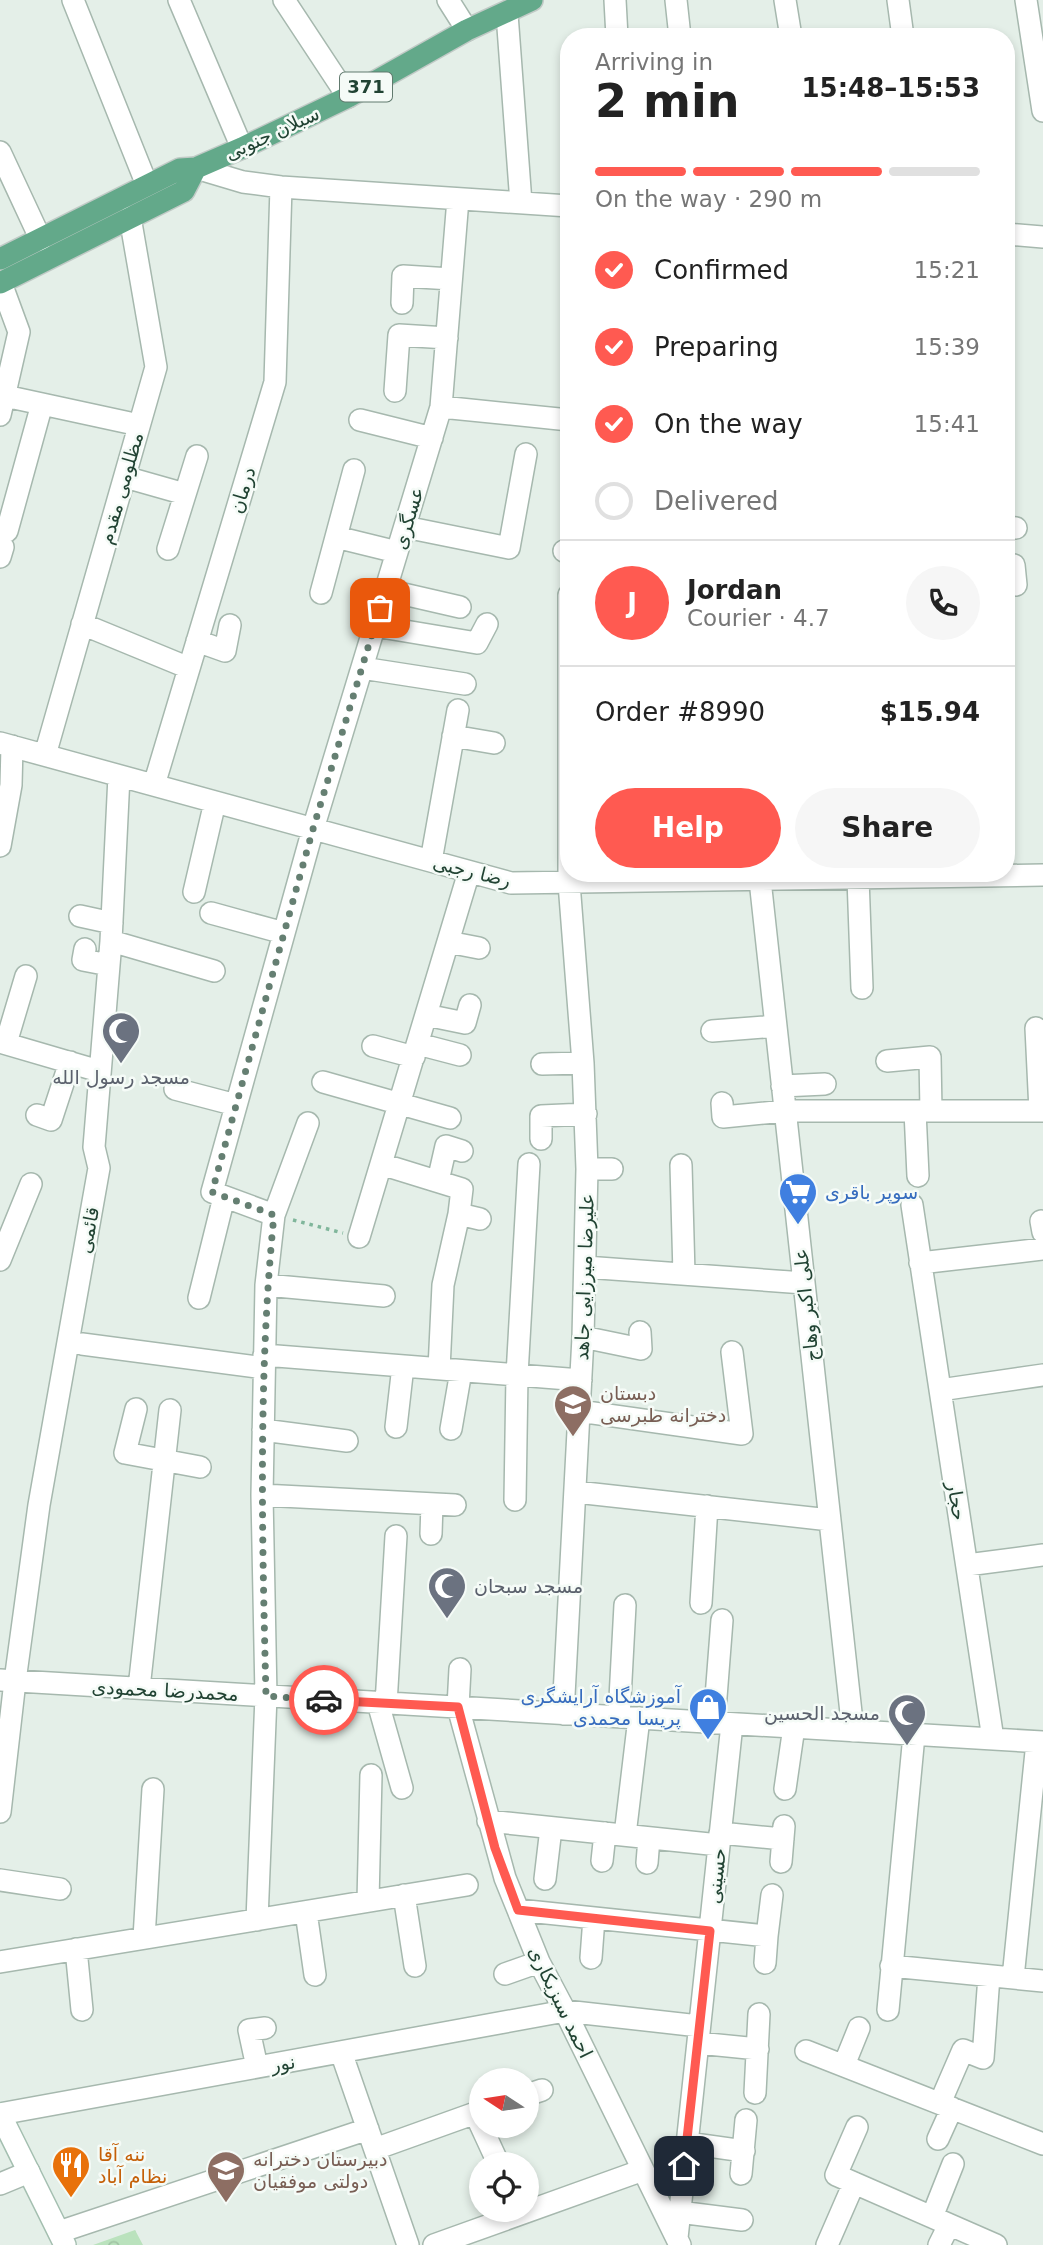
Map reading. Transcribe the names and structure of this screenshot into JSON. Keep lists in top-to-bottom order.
{
  "streets": {
    "main road": ["371", "سبلان جنوبی"],
    "street": [
      "مظلومی مقدم",
      "درمان",
      "عسگری",
      "رضا رجبی",
      "قائمی",
      "علیرضا میرزایی جاهد",
      "علی اکبر وهاج",
      "حجار",
      "محمدرضا محمودی",
      "حسینی",
      "احمد سبزیکاری",
      "نور"
    ]
  },
  "crossings": [
    ["سبلان جنوبی", "مظلومی مقدم"],
    ["مظلومی مقدم", "رضا رجبی"],
    ["درمان", "رضا رجبی"],
    ["عسگری", "رضا رجبی"],
    ["رضا رجبی", "قائمی"],
    ["رضا رجبی", "علیرضا میرزایی جاهد"],
    ["قائمی", "محمدرضا محمودی"],
    ["علیرضا میرزایی جاهد", "محمدرضا محمودی"],
    ["علی اکبر وهاج", "محمدرضا محمودی"],
    ["حجار", "محمدرضا محمودی"],
    ["محمدرضا محمودی", "حسینی"],
    ["محمدرضا محمودی", "احمد سبزیکاری"],
    ["حسینی", "احمد سبزیکاری"],
    ["حسینی", "نور"],
    ["احمد سبزیکاری", "نور"]
  ],
  "places": {
    "mosque": ["مسجد رسول الله", "مسجد سبحان", "مسجد الحسین"],
    "supermarket": ["سوپر باقری"],
    "school or university": ["دبستان دخترانه طبرسی", "دبیرستان دخترانه دولتی موفقیان"],
    "shop": ["آموزشگاه آرایشگری پریسا محمدی"],
    "restaurant": ["ننه آقا نظام آباد"]
  },
  "north": "left",
  "page": {
    "heading": ["2 min", "Arriving in", "15:48–15:53"],
    "panel": [
      "Jordan",
      "Courier · 4.7",
      "Order #8990",
      "$15.94"
    ],
    "bar": "On the way · 290 m",
    "list": [
      ["Confirmed", "15:21"],
      ["Preparing", "15:39"],
      ["On the way", "15:41"],
      "Delivered"
    ],
    "round": "J",
    "buttons": ["Help", "Share"]
  }
}
